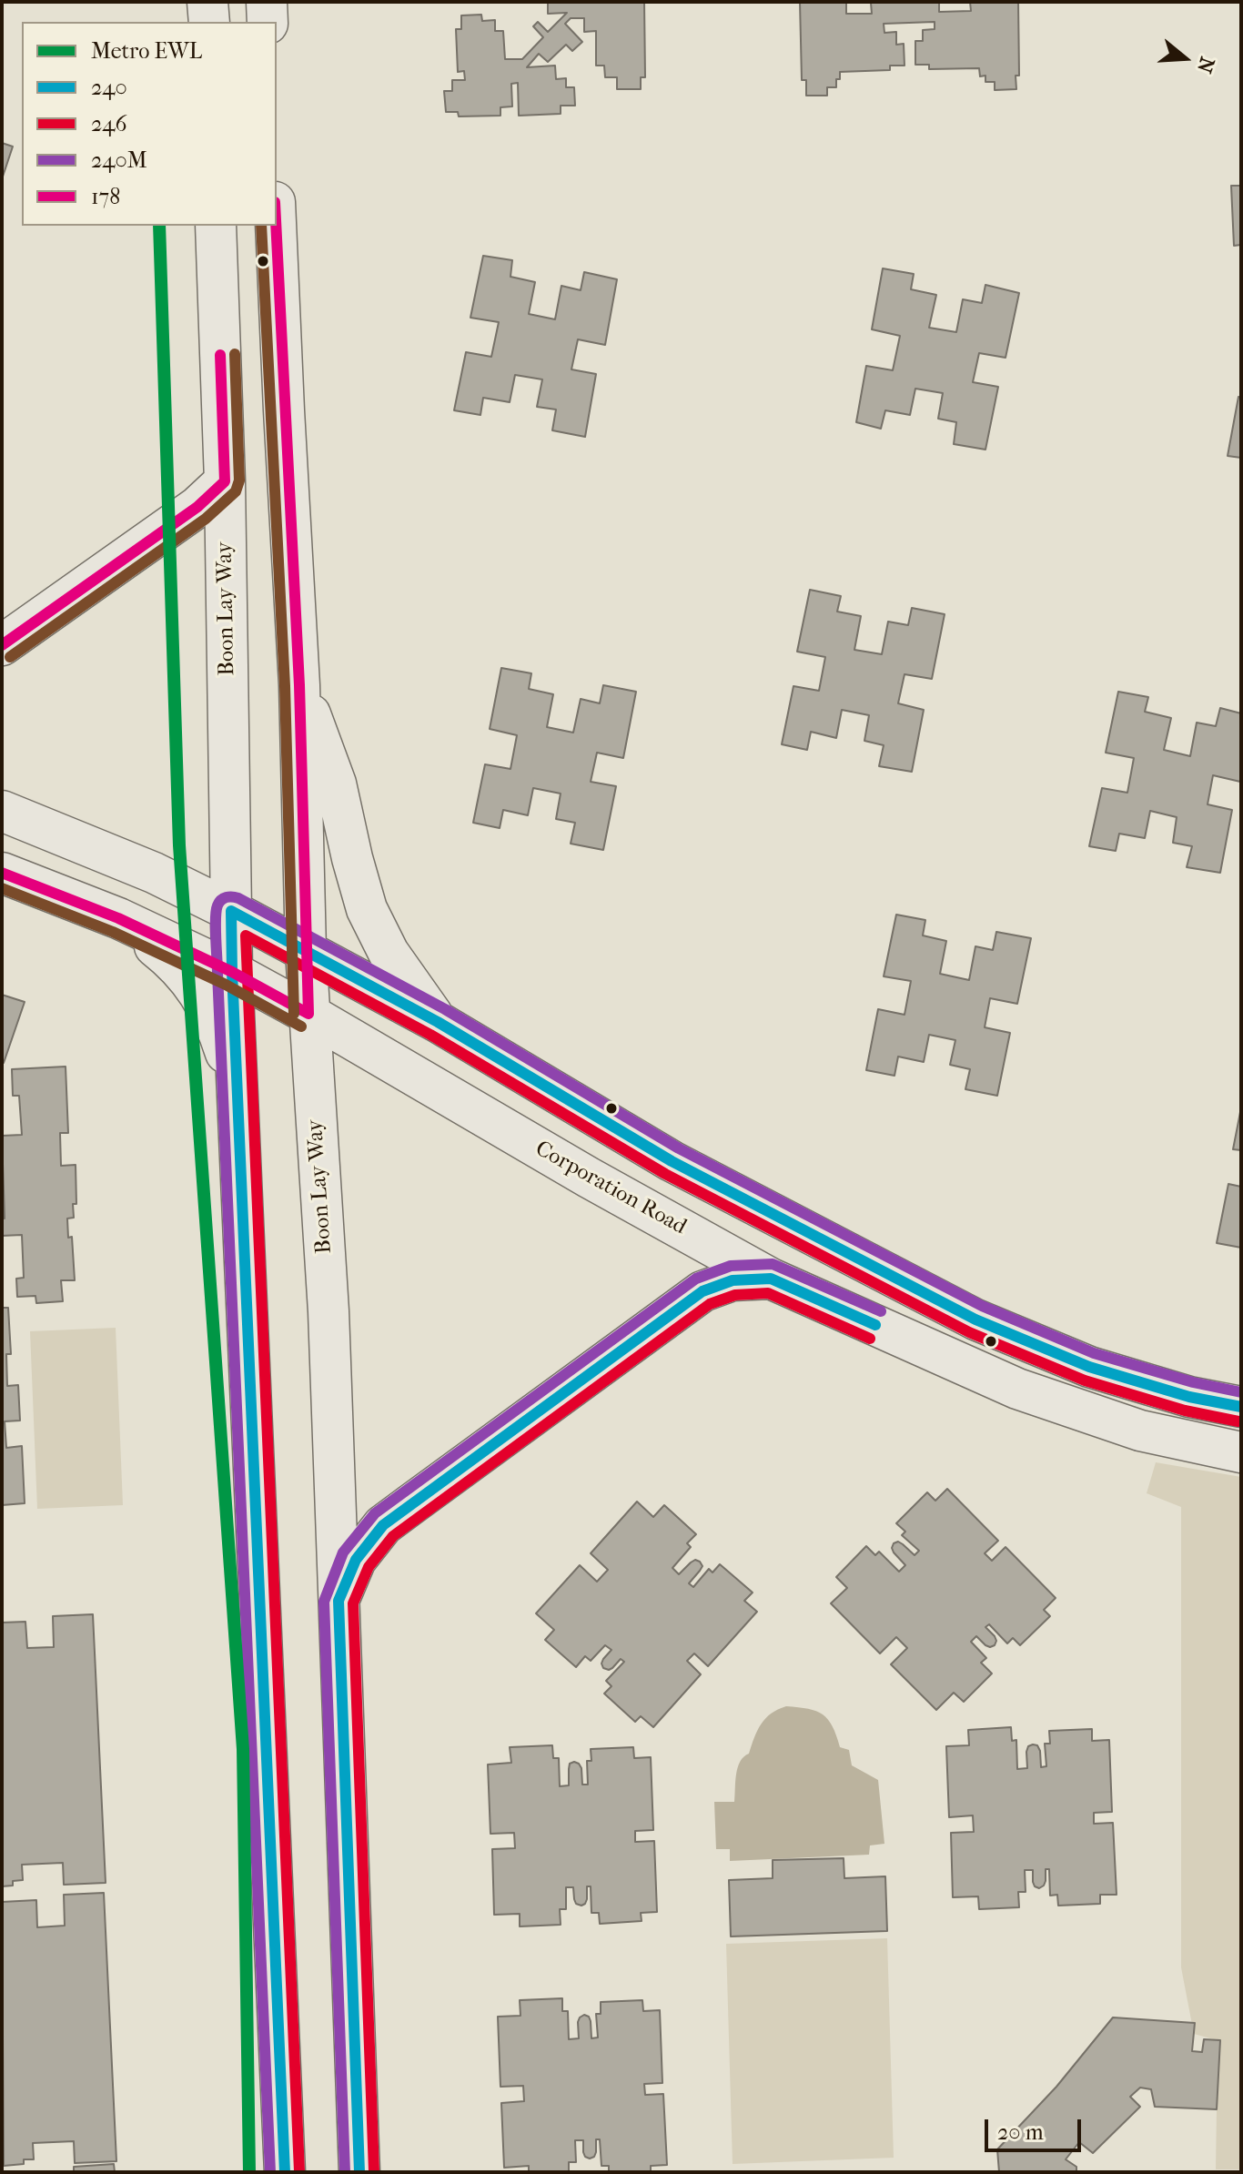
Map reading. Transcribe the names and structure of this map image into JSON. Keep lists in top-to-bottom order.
{
  "streets": {
    "main road": ["Boon Lay Way", "Corporation Road"]
  },
  "crossings": [
    ["Boon Lay Way", "Corporation Road"]
  ],
  "lines": [
    "metro line EWL",
    "transit line 178",
    "transit line 240M",
    "transit line 240",
    "transit line 246"
  ],
  "legend": [
    "Metro EWL",
    "240",
    "246",
    "240M",
    "178"
  ],
  "scale_bar": "20 m",
  "north": "right"
}
